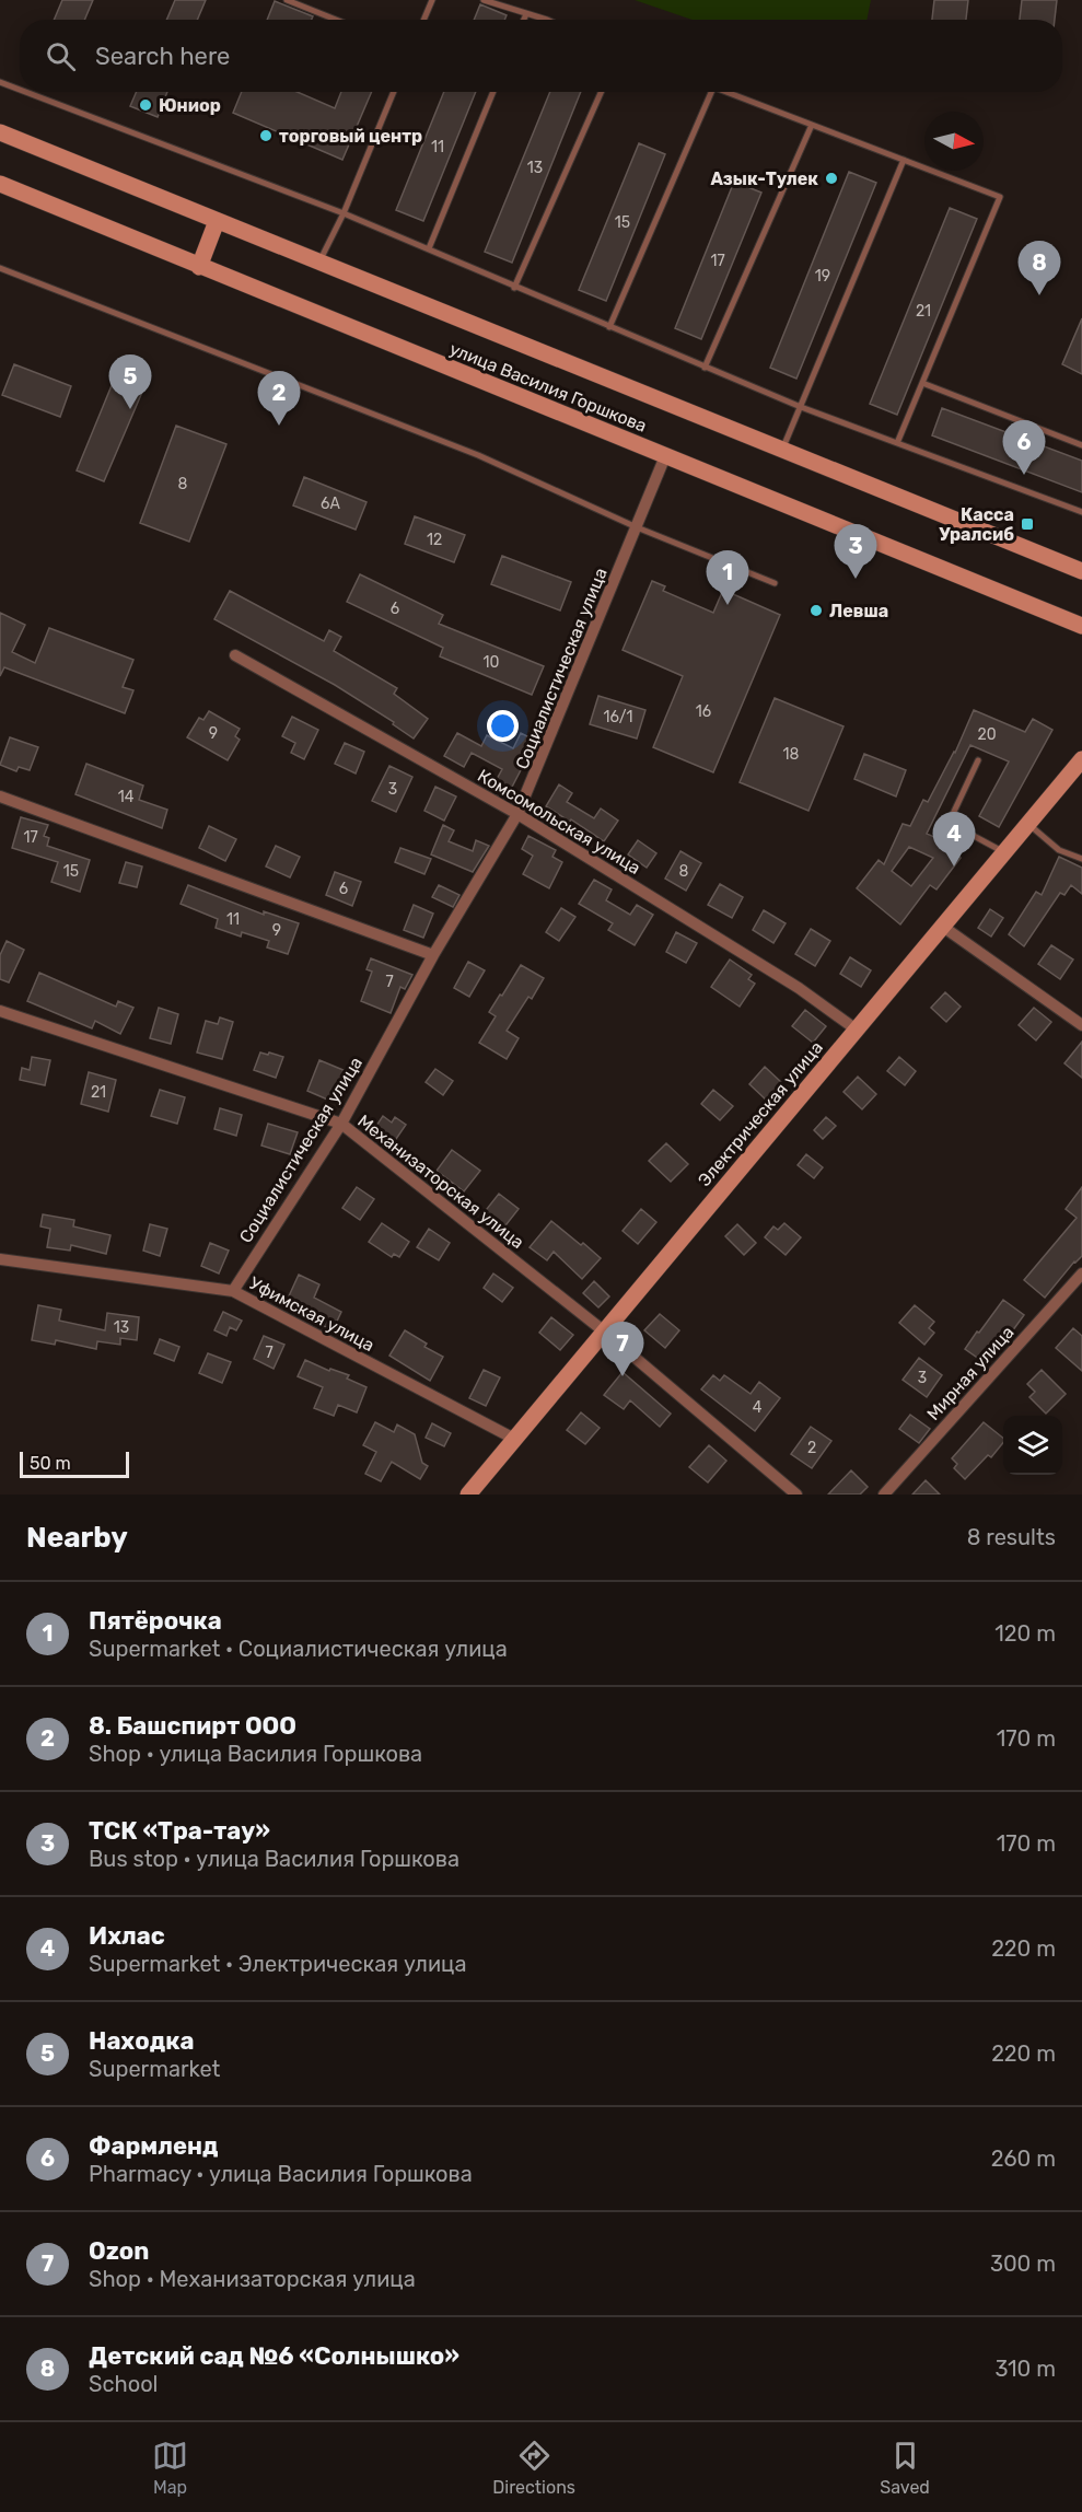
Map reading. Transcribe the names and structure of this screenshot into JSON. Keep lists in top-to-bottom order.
{
  "streets": {
    "main road": ["улица Василия Горшкова", "Электрическая улица"],
    "street": [
      "Социалистическая улица",
      "Комсомольская улица",
      "Механизаторская улица",
      "Уфимская улица",
      "Мирная улица"
    ]
  },
  "crossings": [
    ["улица Василия Горшкова", "Социалистическая улица"],
    ["Социалистическая улица", "Комсомольская улица"],
    ["Социалистическая улица", "Механизаторская улица"],
    ["Социалистическая улица", "Уфимская улица"],
    ["Комсомольская улица", "Электрическая улица"],
    ["Электрическая улица", "Механизаторская улица"],
    ["Электрическая улица", "Уфимская улица"]
  ],
  "places": {
    "other": [
      "Юниор",
      "торговый центр",
      "Азык-Тулек",
      "Левша"
    ],
    "transit": ["Касса Уралсиб"]
  },
  "house_numbers": [
    "11",
    "13",
    "15",
    "17",
    "19",
    "21",
    "8",
    "6А",
    "12",
    "6",
    "10",
    "16",
    "16/1",
    "9",
    "20",
    "18",
    "3",
    "14",
    "17",
    "15",
    "8",
    "6",
    "11",
    "9",
    "7",
    "21",
    "13",
    "7",
    "3",
    "4",
    "2"
  ],
  "scale_bar": "50 m",
  "north": "right",
  "page": {
    "search": "Search here",
    "pins": [
      "8",
      "5",
      "2",
      "6",
      "3",
      "1",
      "4",
      "7"
    ],
    "scale": "50 m",
    "heading": ["Nearby", "8 results"],
    "list": [
      {
        "mark": "1",
        "name": "Пятёрочка",
        "note": "Supermarket · Социалистическая улица",
        "value": "120 m"
      },
      {
        "mark": "2",
        "name": "8. Башспирт ООО",
        "note": "Shop · улица Василия Горшкова",
        "value": "170 m"
      },
      {
        "mark": "3",
        "name": "ТСК «Тра-тау»",
        "note": "Bus stop · улица Василия Горшкова",
        "value": "170 m"
      },
      {
        "mark": "4",
        "name": "Ихлас",
        "note": "Supermarket · Электрическая улица",
        "value": "220 m"
      },
      {
        "mark": "5",
        "name": "Находка",
        "note": "Supermarket",
        "value": "220 m"
      },
      {
        "mark": "6",
        "name": "Фармленд",
        "note": "Pharmacy · улица Василия Горшкова",
        "value": "260 m"
      },
      {
        "mark": "7",
        "name": "Ozon",
        "note": "Shop · Механизаторская улица",
        "value": "300 m"
      },
      {
        "mark": "8",
        "name": "Детский сад №6 «Солнышко»",
        "note": "School",
        "value": "310 m"
      }
    ],
    "nav": ["Map", "Directions", "Saved"]
  }
}
